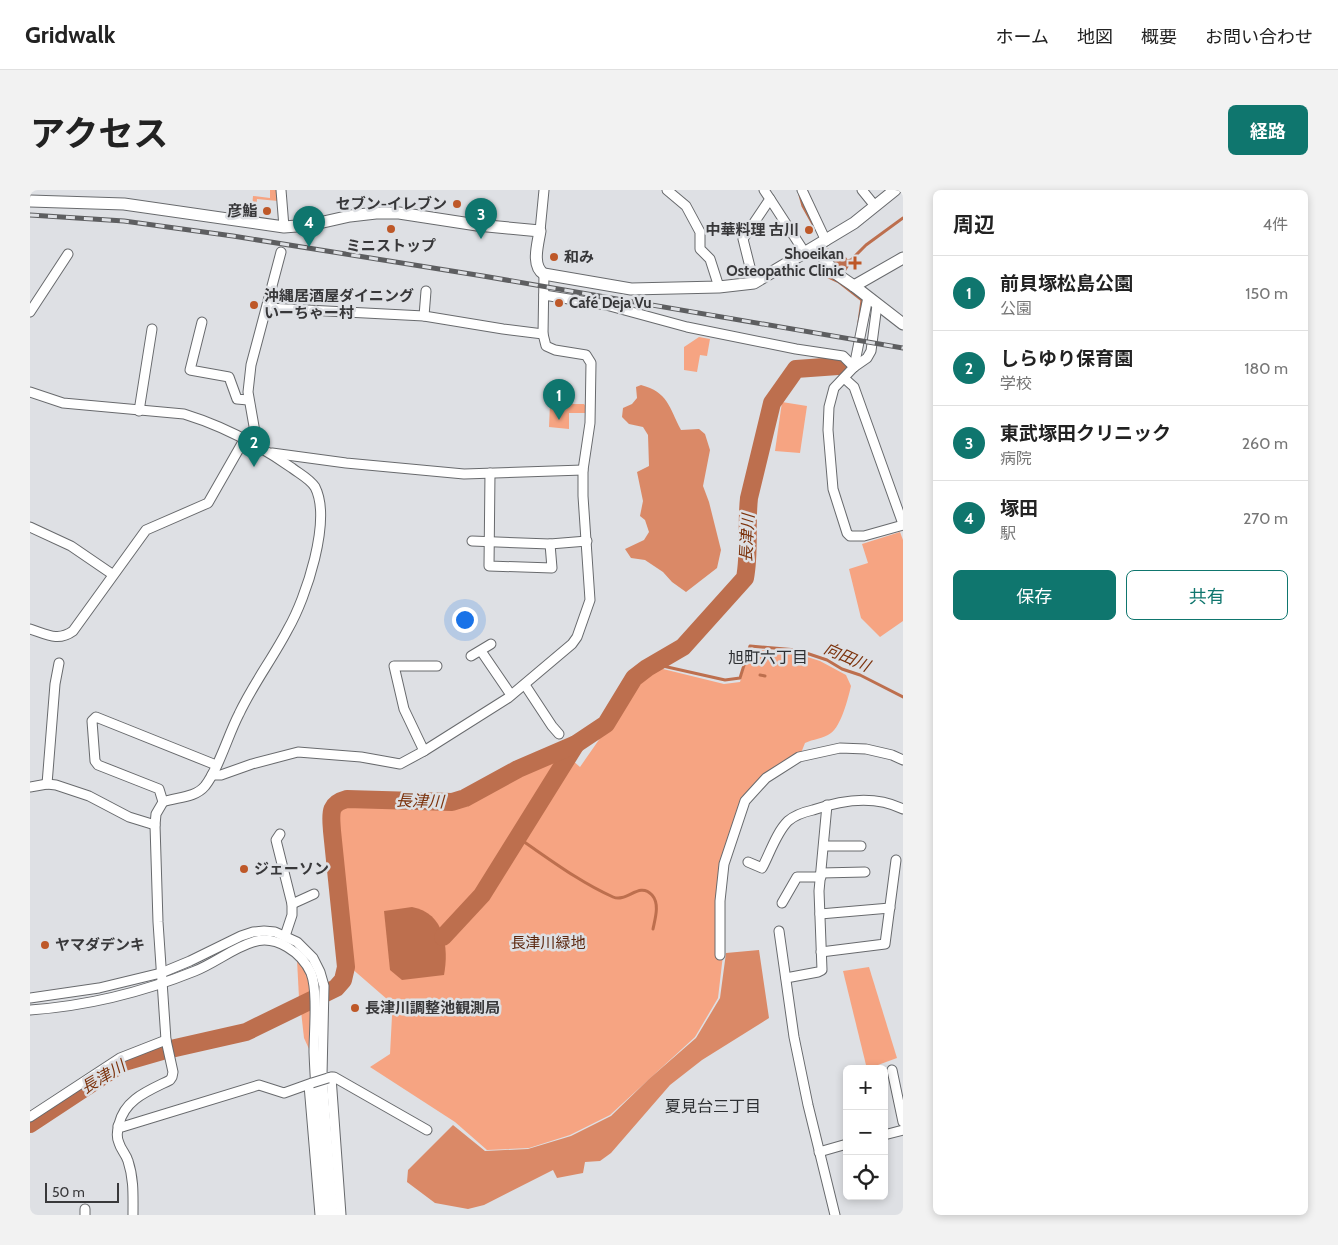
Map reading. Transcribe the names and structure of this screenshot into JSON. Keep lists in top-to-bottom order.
{
  "districts": ["旭町六丁目", "夏見台三丁目"],
  "water": ["長津川", "向田川"],
  "parks": ["長津川緑地"],
  "places": {
    "other": [
      "セブン-イレブン",
      "彦鮨",
      "ミニストップ",
      "中華料理 古川",
      "和み",
      "Café Deja Vu",
      "沖縄居酒屋ダイニング いーちゃー村",
      "ジェーソン",
      "ヤマダデンキ",
      "長津川調整池観測局"
    ],
    "health": ["Shoeikan Osteopathic Clinic"]
  },
  "scale_bar": "50 m",
  "page": {
    "header": "Gridwalk",
    "nav": [
      "ホーム",
      "地図",
      "概要",
      "お問い合わせ"
    ],
    "title": "アクセス",
    "buttons": [
      "経路",
      ["保存", "共有"]
    ],
    "heading": ["周辺", "4件"],
    "pins": [
      "3",
      "4",
      "1",
      "2"
    ],
    "list": [
      {
        "mark": "1",
        "name": "前貝塚松島公園",
        "note": "公園",
        "value": "150 m"
      },
      {
        "mark": "2",
        "name": "しらゆり保育園",
        "note": "学校",
        "value": "180 m"
      },
      {
        "mark": "3",
        "name": "東武塚田クリニック",
        "note": "病院",
        "value": "260 m"
      },
      {
        "mark": "4",
        "name": "塚田",
        "note": "駅",
        "value": "270 m"
      }
    ],
    "map_buttons": ["+", "−"],
    "scale": "50 m"
  }
}
